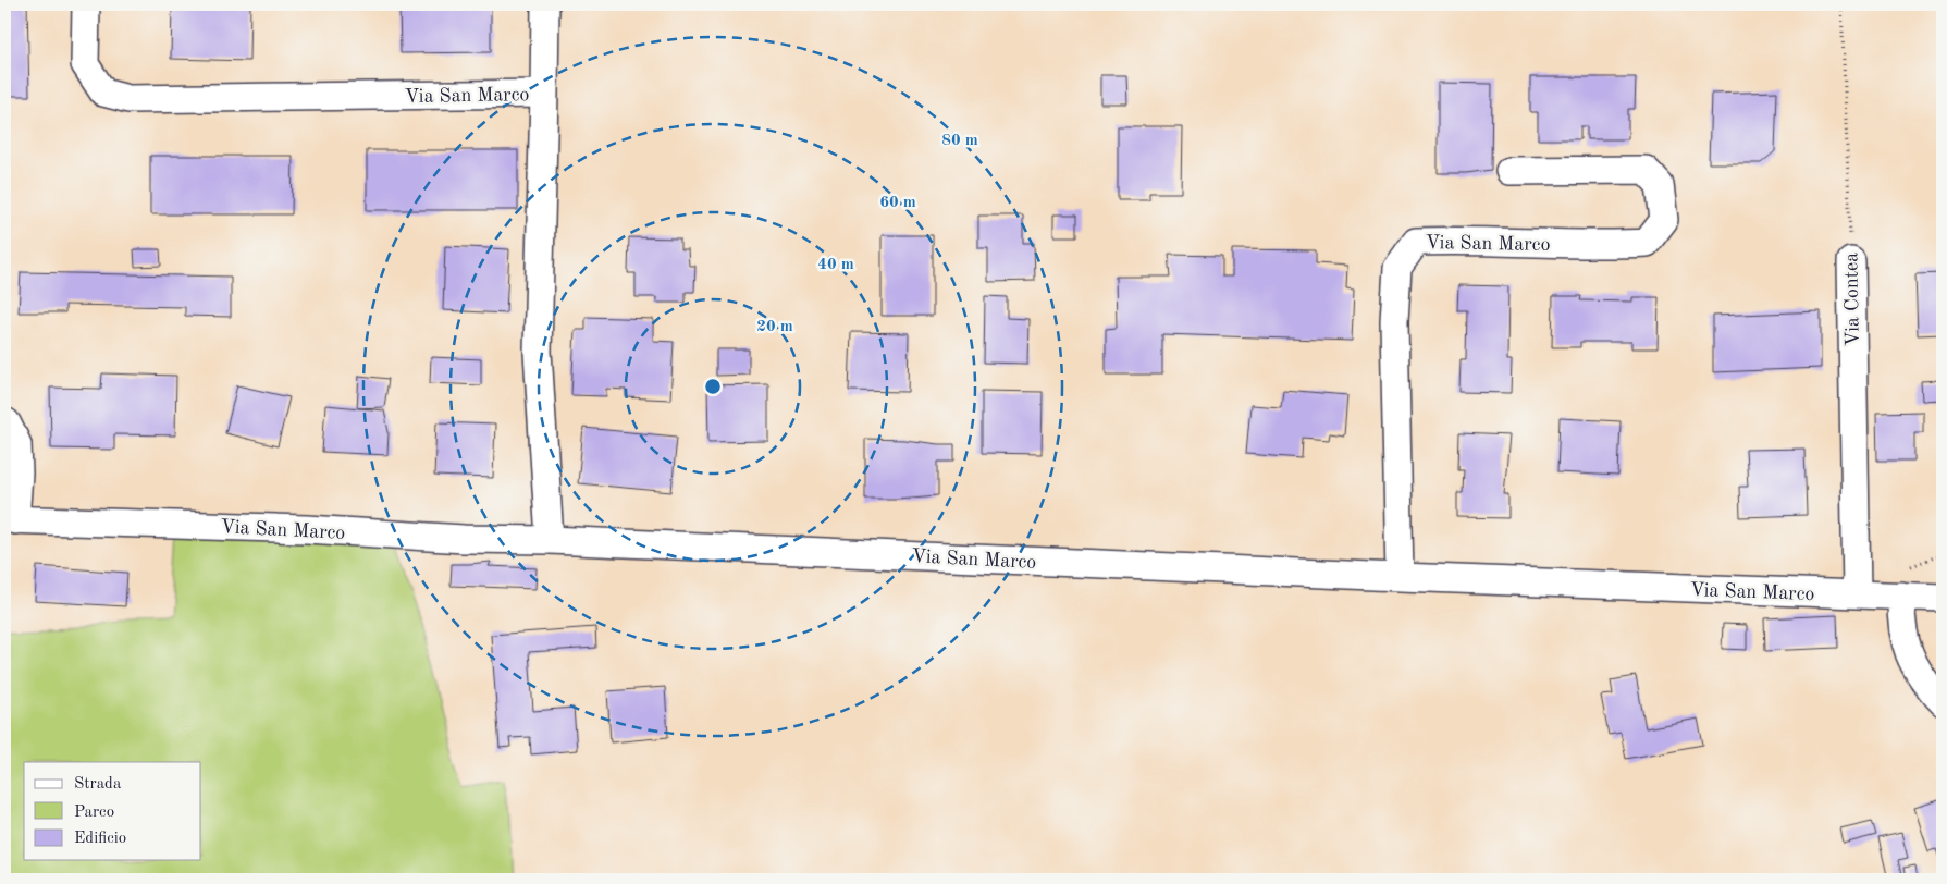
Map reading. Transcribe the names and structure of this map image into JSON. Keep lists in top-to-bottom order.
{
  "streets": {
    "street": ["Via San Marco", "Via Contea"]
  },
  "crossings": [
    ["Via San Marco", "Via Contea"]
  ],
  "legend": ["Strada", "Parco", "Edificio"],
  "rings": [
    "80 m",
    "60 m",
    "40 m",
    "20 m"
  ]
}
